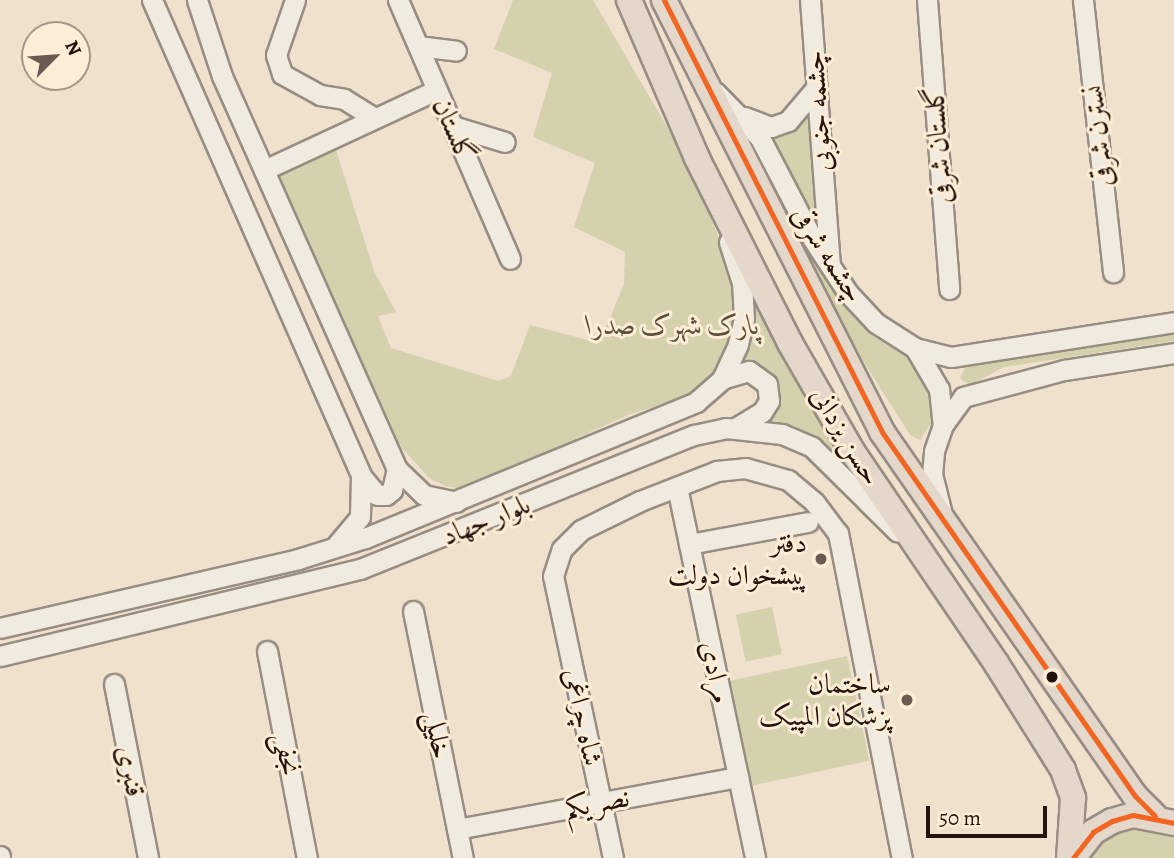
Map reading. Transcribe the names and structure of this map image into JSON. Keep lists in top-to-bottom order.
{
  "streets": {
    "main road": ["حسن یزدانی"],
    "street": [
      "چشمه جنوبی",
      "گلستان",
      "نسترن شرقی",
      "گلستان شرقی",
      "چشمه شرقی",
      "بلوار جهاد",
      "مرادی",
      "شاه چراغی",
      "خلیلی",
      "نجفی",
      "قنبری",
      "نصر یکم"
    ]
  },
  "crossings": [
    ["چشمه جنوبی", "چشمه شرقی"],
    ["چشمه شرقی", "حسن یزدانی"],
    ["حسن یزدانی", "بلوار جهاد"],
    ["مرادی", "شاه چراغی"],
    ["مرادی", "نصر یکم"],
    ["شاه چراغی", "نصر یکم"],
    ["خلیلی", "نصر یکم"]
  ],
  "parks": ["پارک شهرک صدرا"],
  "places": ["دفتر پیشخوان دولت", "ساختمان پزشکان المپیک"],
  "scale_bar": "50 m",
  "north": "top right"
}
